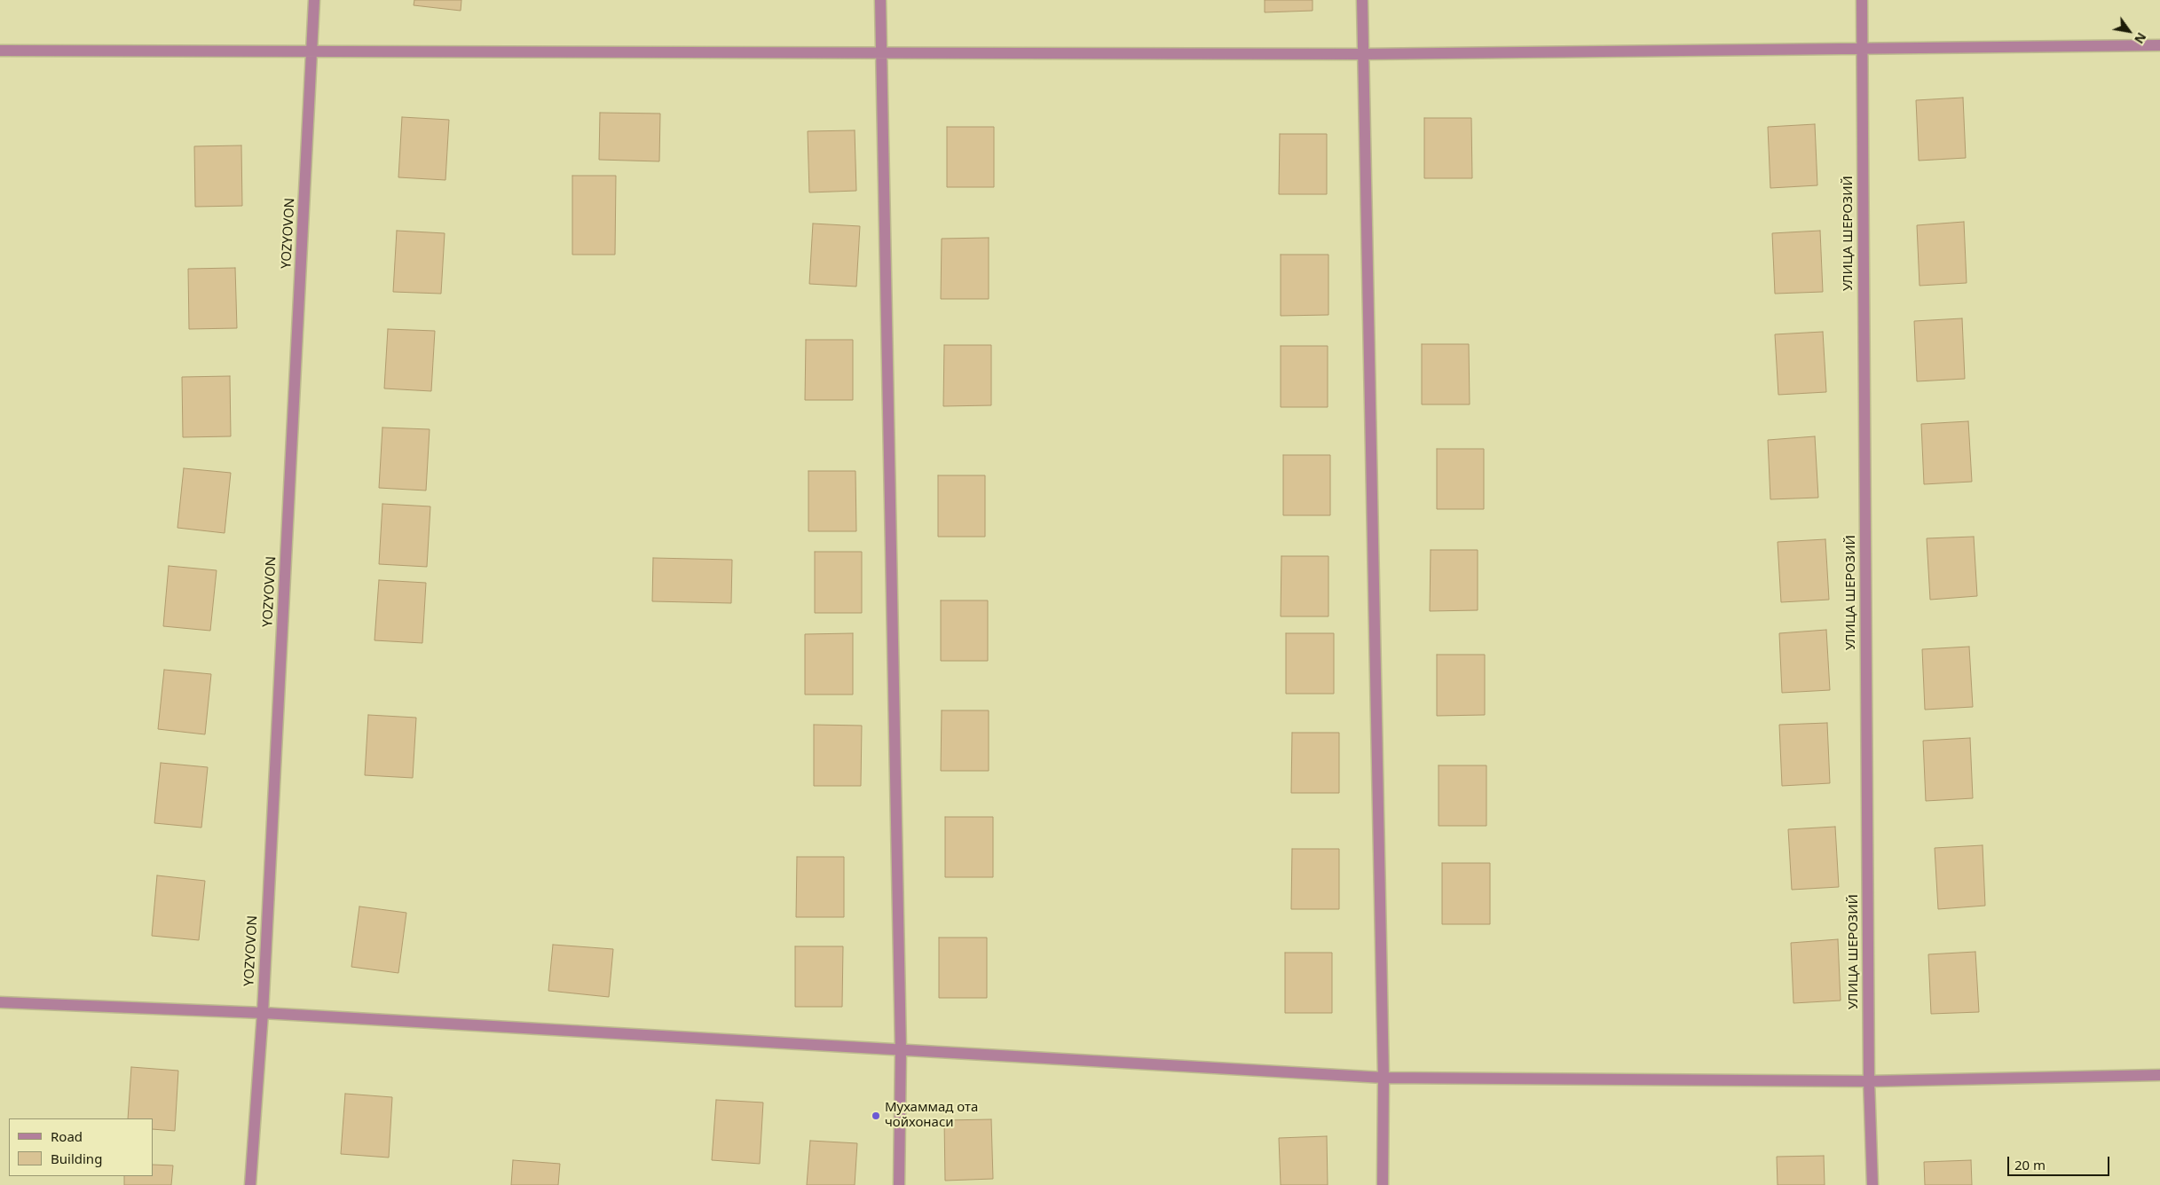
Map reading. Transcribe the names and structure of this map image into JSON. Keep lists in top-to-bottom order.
{
  "streets": {
    "street": ["YOZYOVON", "УЛИЦА ШЕРОЗИЙ"]
  },
  "places": ["Мухаммад ота чойхонаси"],
  "legend": ["Road", "Building"],
  "scale_bar": "20 m",
  "north": "bottom right"
}
